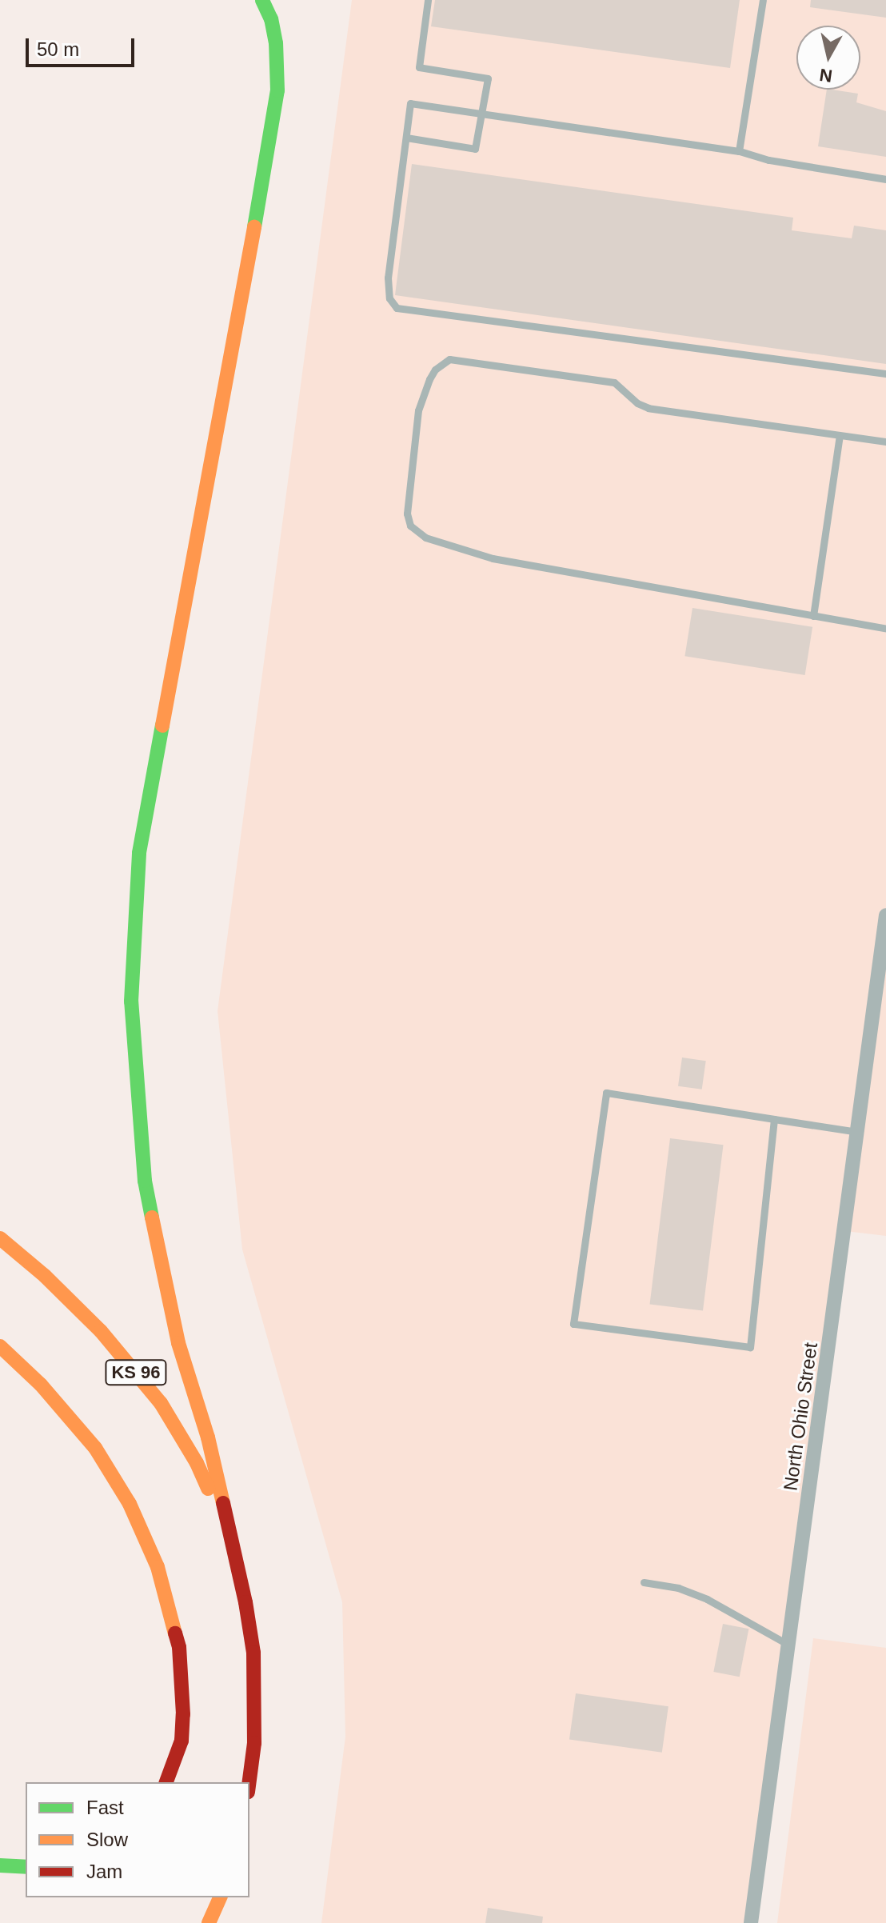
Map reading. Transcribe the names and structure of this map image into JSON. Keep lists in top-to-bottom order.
{
  "streets": {
    "highway": ["KS 96"],
    "street": ["North Ohio Street"]
  },
  "legend": ["Fast", "Slow", "Jam"],
  "scale_bar": "50 m",
  "north": "bottom"
}
